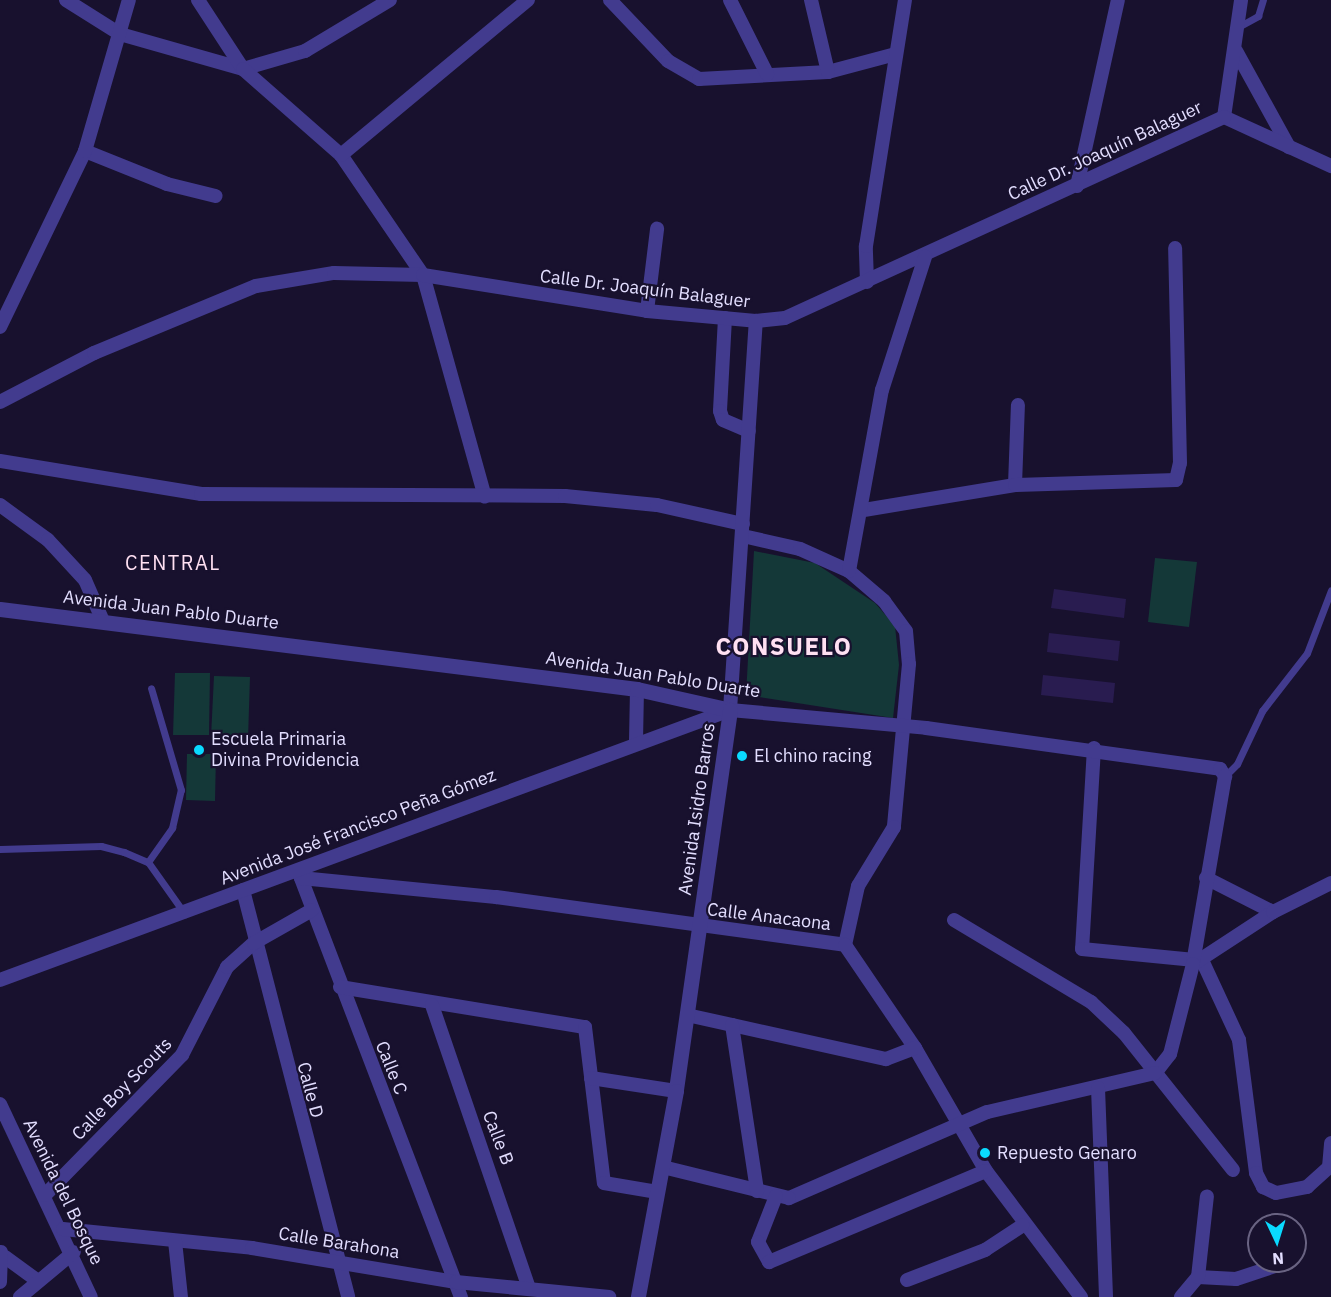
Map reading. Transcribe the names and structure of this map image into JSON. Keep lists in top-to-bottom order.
{
  "streets": {
    "street": [
      "Calle Dr. Joaquín Balaguer",
      "Avenida Juan Pablo Duarte",
      "Avenida Isidro Barros",
      "Avenida José Francisco Peña Gómez",
      "Calle Anacaona",
      "Calle C",
      "Calle Boy Scouts",
      "Calle D",
      "Calle B",
      "Avenida del Bosque",
      "Calle Barahona"
    ]
  },
  "crossings": [
    ["Calle Dr. Joaquín Balaguer", "Avenida Isidro Barros"],
    ["Avenida Juan Pablo Duarte", "Avenida Isidro Barros"],
    ["Avenida Juan Pablo Duarte", "Avenida José Francisco Peña Gómez"],
    ["Avenida Isidro Barros", "Avenida José Francisco Peña Gómez"],
    ["Avenida Isidro Barros", "Calle Anacaona"],
    ["Avenida José Francisco Peña Gómez", "Calle Anacaona"],
    ["Avenida José Francisco Peña Gómez", "Calle C"],
    ["Avenida José Francisco Peña Gómez", "Calle D"],
    ["Calle Anacaona", "Calle C"],
    ["Calle C", "Calle Boy Scouts"],
    ["Calle C", "Calle Barahona"],
    ["Calle Boy Scouts", "Calle D"],
    ["Calle Boy Scouts", "Avenida del Bosque"],
    ["Calle D", "Calle Barahona"],
    ["Calle B", "Calle Barahona"],
    ["Avenida del Bosque", "Calle Barahona"]
  ],
  "districts": ["CENTRAL", "CONSUELO"],
  "places": ["Escuela Primaria Divina Providencia", "El chino racing", "Repuesto Genaro"],
  "north": "bottom"
}
